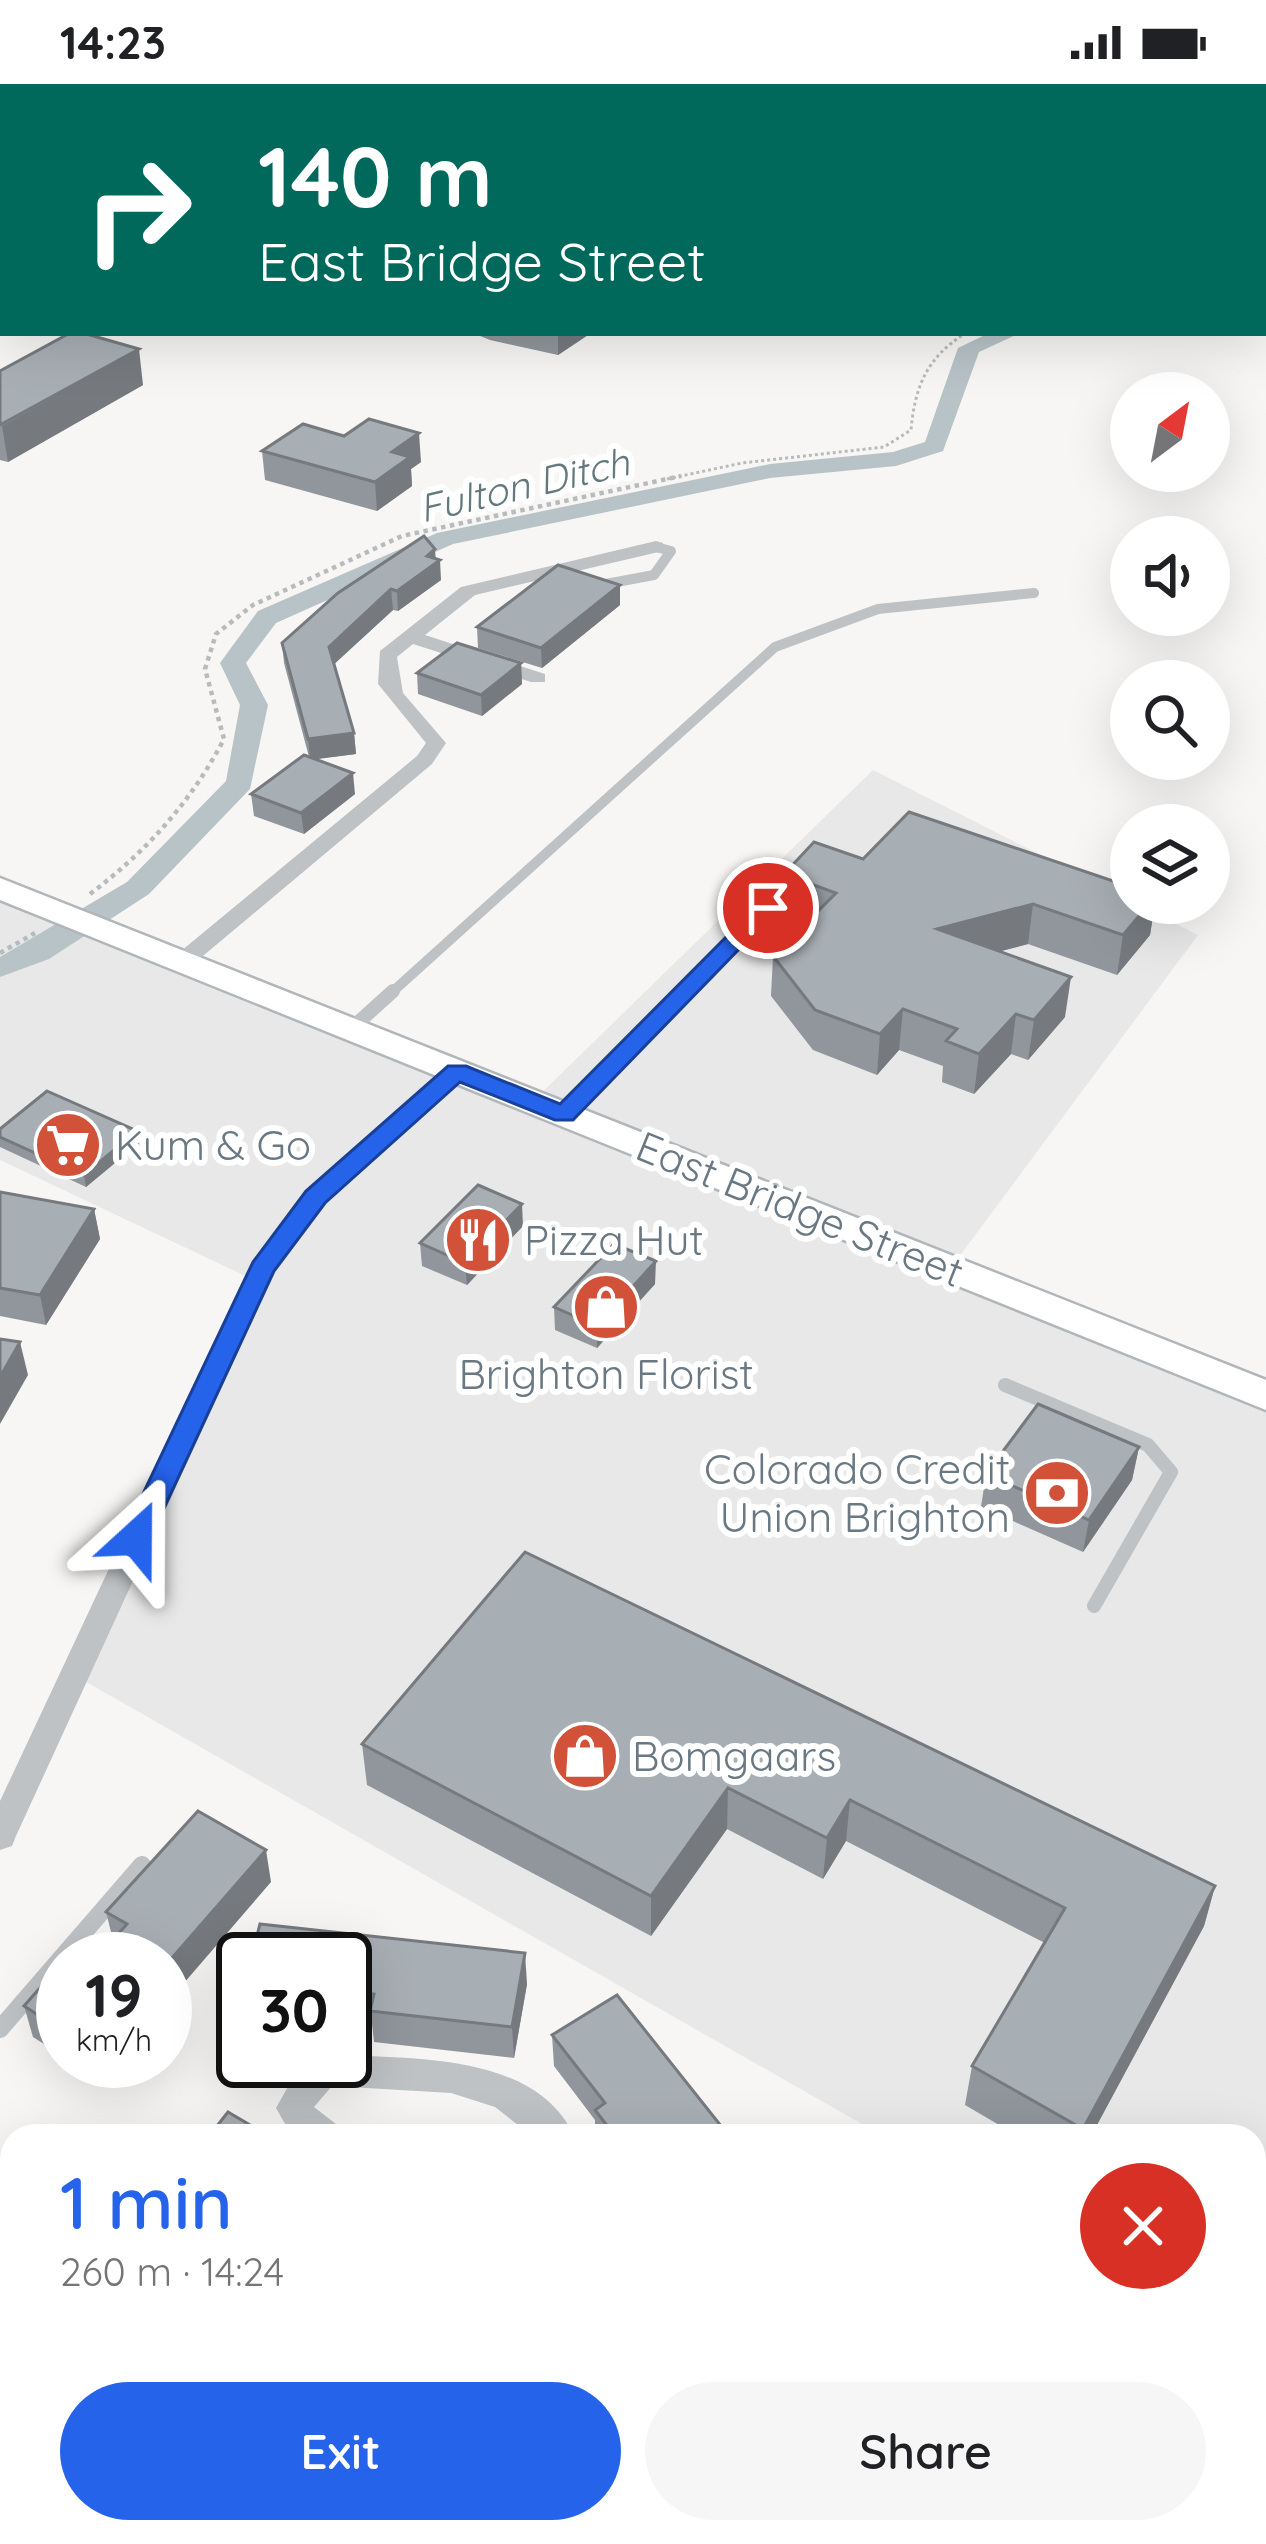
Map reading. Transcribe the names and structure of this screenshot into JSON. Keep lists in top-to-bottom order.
{
  "streets": {
    "main road": ["East Bridge Street"]
  },
  "water": ["Fulton Ditch"],
  "places": {
    "supermarket": ["Kum & Go"],
    "restaurant": ["Pizza Hut"],
    "shop": ["Brighton Florist", "Bomgaars"],
    "bank": ["Colorado Credit Union Brighton"]
  },
  "north": "top right",
  "page": {
    "status": "14:23",
    "turn": ["140 m", "East Bridge Street"],
    "speed": "19 km/h",
    "limit": "30",
    "heading": ["1 min", "260 m · 14:24"],
    "buttons": ["Exit", "Share"]
  }
}
